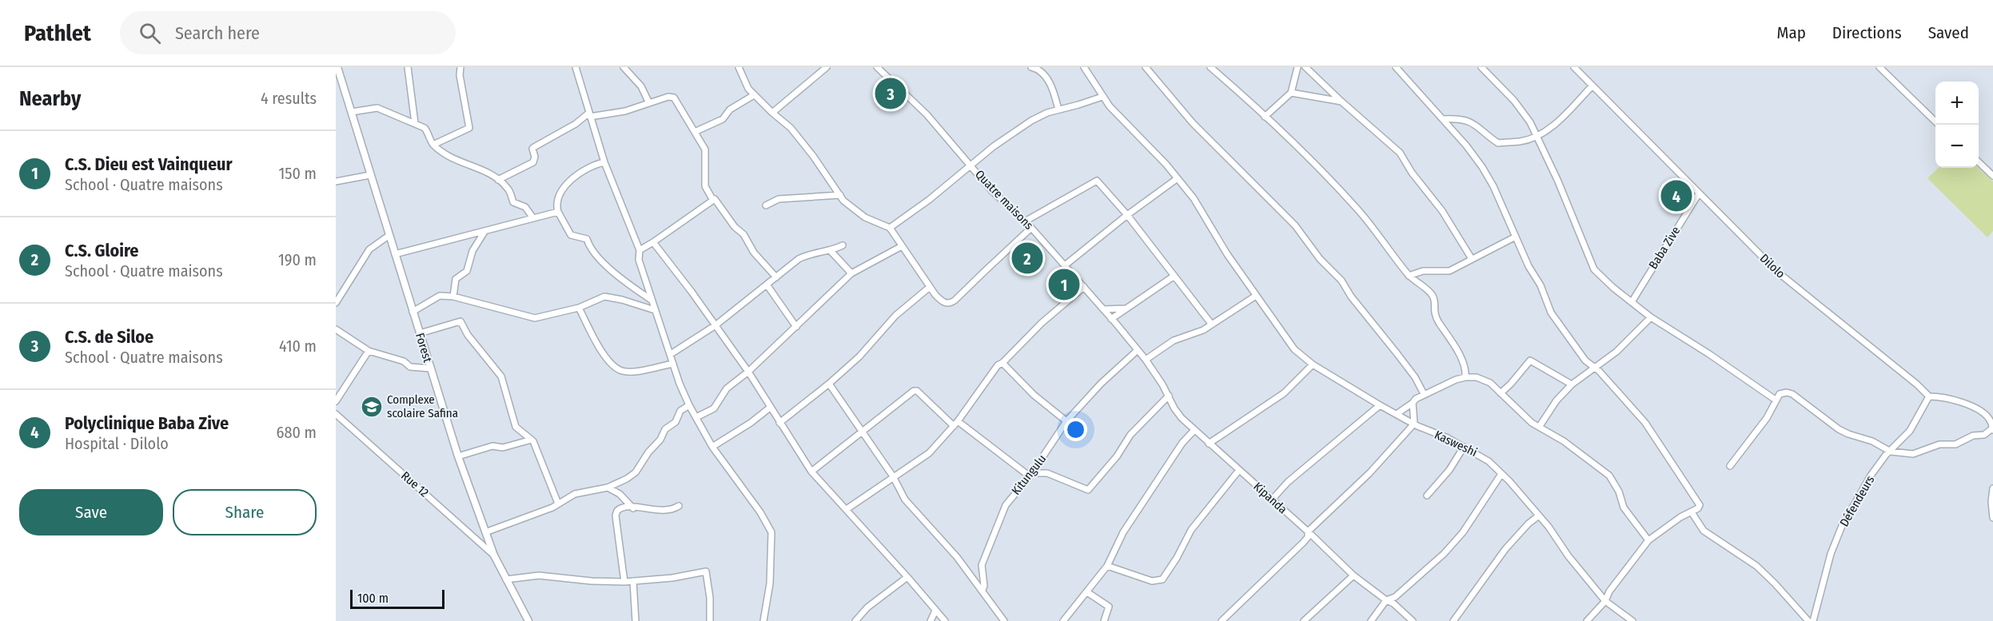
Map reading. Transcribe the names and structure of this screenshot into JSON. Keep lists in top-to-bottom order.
{
  "streets": {
    "street": [
      "Quatre maisons",
      "Baba Zive",
      "Dilolo",
      "Forest",
      "Kasweshi",
      "Kitungulu",
      "Rue 12",
      "Kipanda",
      "Défendeurs"
    ]
  },
  "crossings": [
    ["Quatre maisons", "Kitungulu"],
    ["Quatre maisons", "Kipanda"],
    ["Baba Zive", "Dilolo"],
    ["Dilolo", "Défendeurs"],
    ["Forest", "Rue 12"]
  ],
  "places": {
    "school or university": ["Complexe scolaire Safina"]
  },
  "scale_bar": "100 m",
  "page": {
    "header": "Pathlet",
    "search": "Search here",
    "nav": ["Map", "Directions", "Saved"],
    "heading": ["Nearby", "4 results"],
    "pins": [
      "3",
      "4",
      "2",
      "1"
    ],
    "map_buttons": ["+", "−"],
    "list": [
      {
        "mark": "1",
        "name": "C.S. Dieu est Vainqueur",
        "note": "School · Quatre maisons",
        "value": "150 m"
      },
      {
        "mark": "2",
        "name": "C.S. Gloire",
        "note": "School · Quatre maisons",
        "value": "190 m"
      },
      {
        "mark": "3",
        "name": "C.S. de Siloe",
        "note": "School · Quatre maisons",
        "value": "410 m"
      },
      {
        "mark": "4",
        "name": "Polyclinique Baba Zive",
        "note": "Hospital · Dilolo",
        "value": "680 m"
      }
    ],
    "buttons": ["Save", "Share"],
    "scale": "100 m"
  }
}
